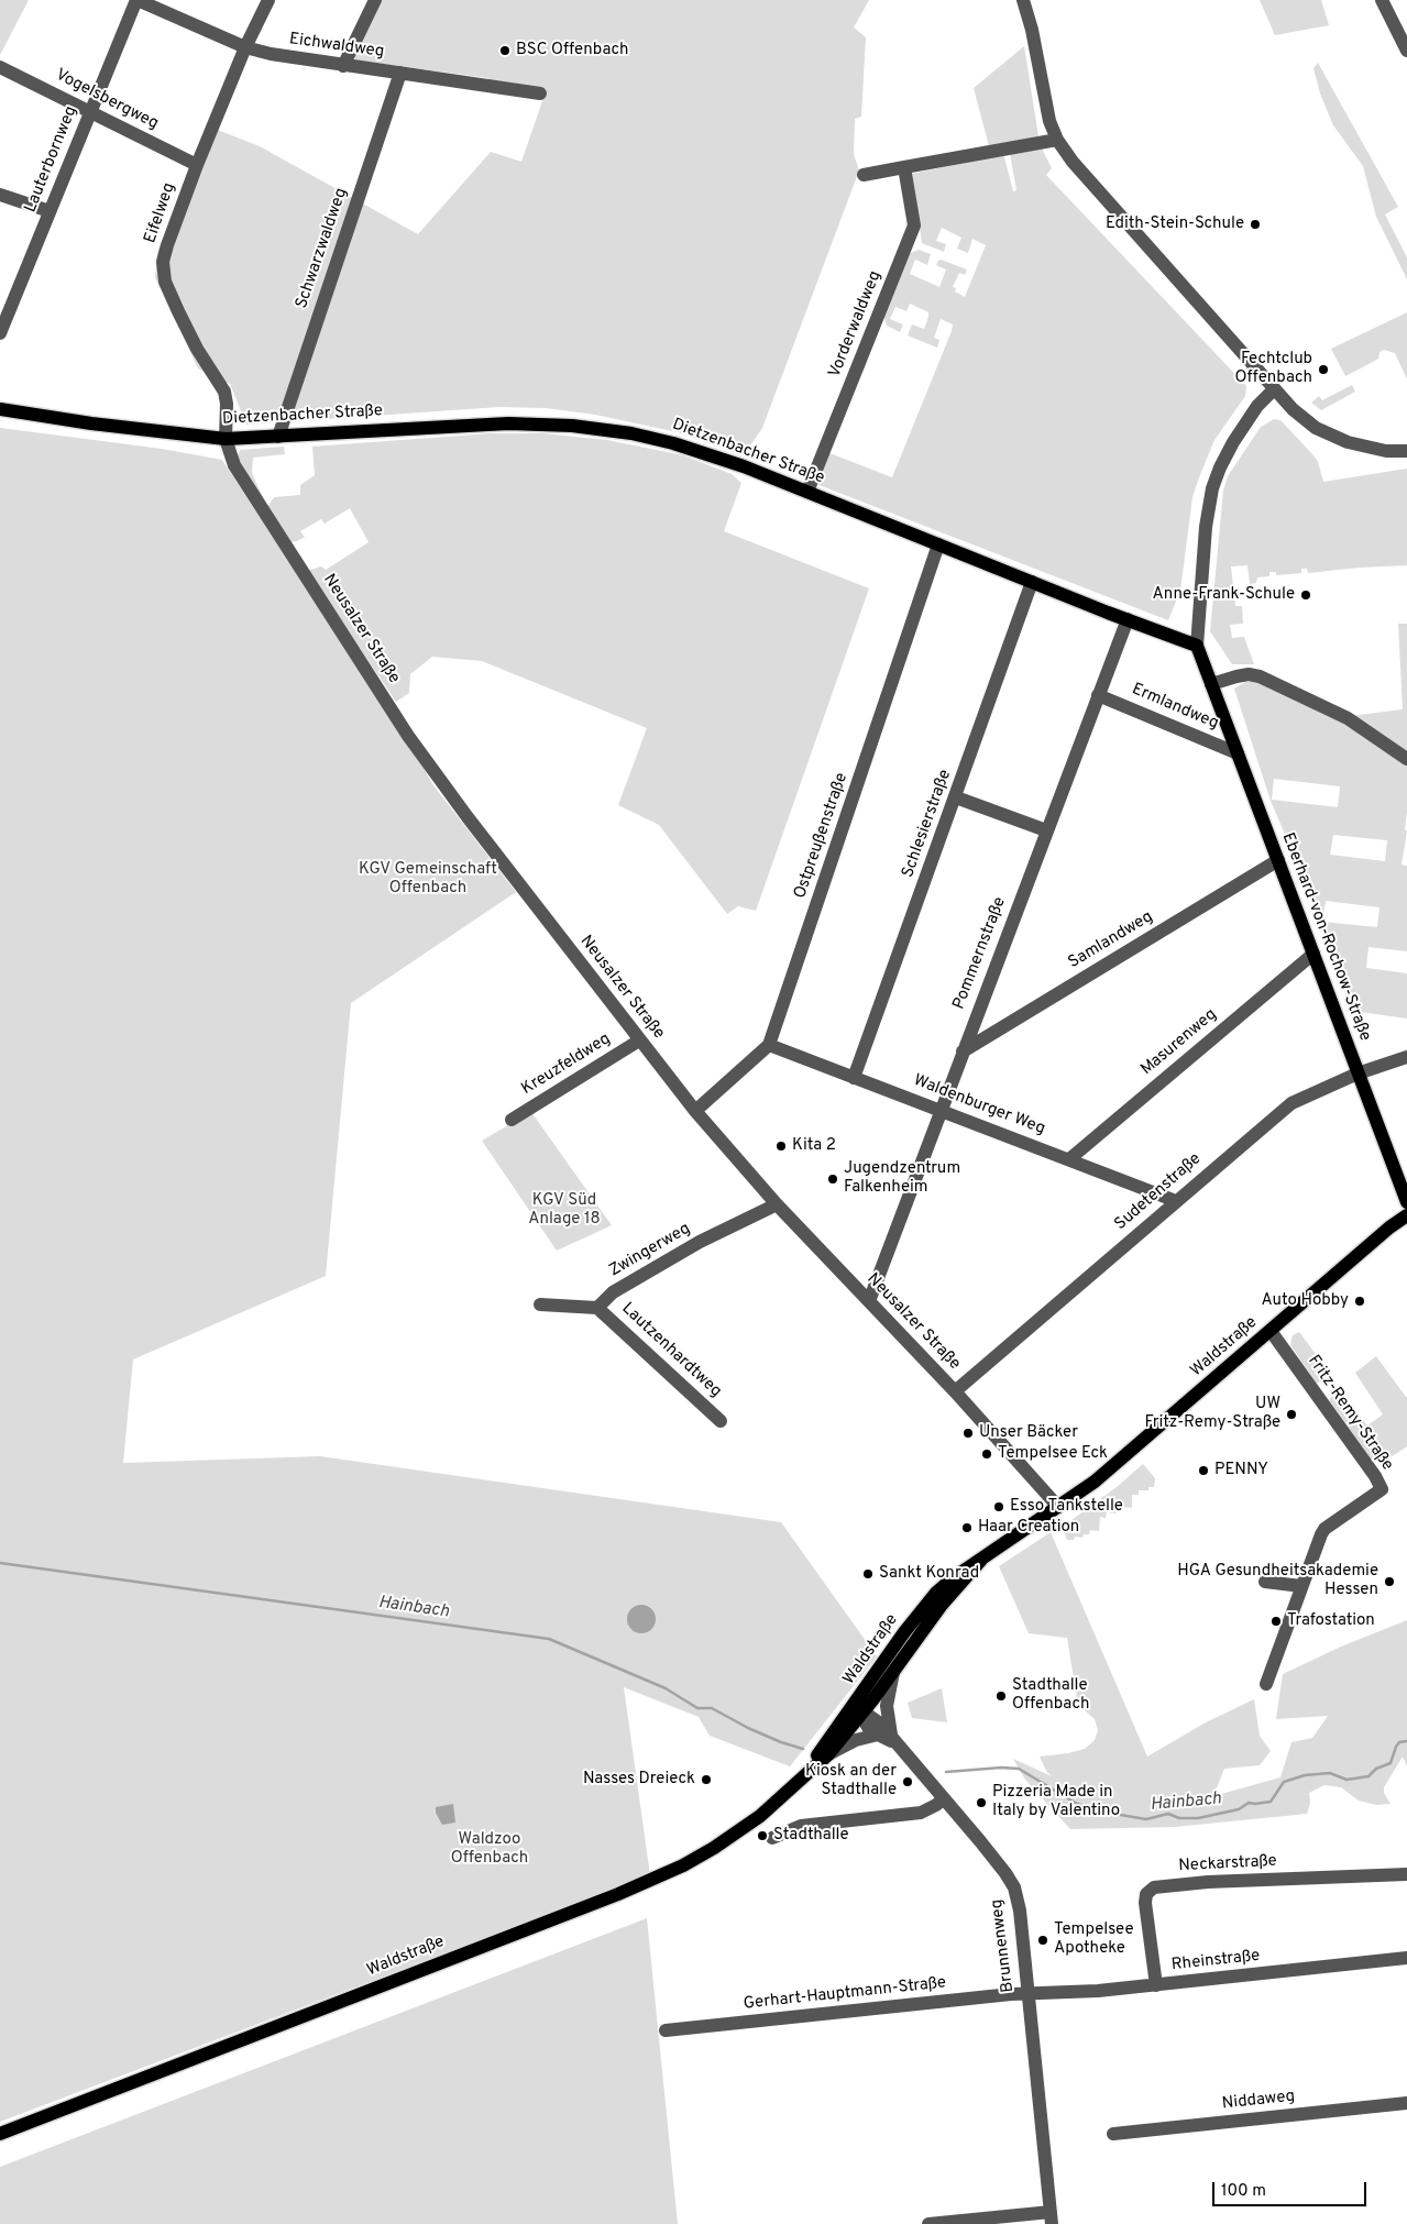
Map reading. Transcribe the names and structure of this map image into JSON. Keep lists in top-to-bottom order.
{
  "streets": {
    "main road": ["Dietzenbacher Straße", "Eberhard-von-Rochow-Straße", "Waldstraße"],
    "street": [
      "Eichwaldweg",
      "Vogelsbergweg",
      "Lauterbornweg",
      "Eifelweg",
      "Schwarzwaldweg",
      "Vorderwaldweg",
      "Neusalzer Straße",
      "Ermlandweg",
      "Schlesierstraße",
      "Ostpreußenstraße",
      "Samlandweg",
      "Pommernstraße",
      "Masurenweg",
      "Kreuzfeldweg",
      "Waldenburger Weg",
      "Sudetenstraße",
      "Zwingerweg",
      "Lautzenhardtweg",
      "Fritz-Remy-Straße",
      "Neckarstraße",
      "Brunnenweg",
      "Rheinstraße",
      "Gerhart-Hauptmann-Straße",
      "Niddaweg"
    ]
  },
  "crossings": [
    ["Eichwaldweg", "Lauterbornweg"],
    ["Eichwaldweg", "Eifelweg"],
    ["Eichwaldweg", "Schwarzwaldweg"],
    ["Vogelsbergweg", "Lauterbornweg"],
    ["Vogelsbergweg", "Eifelweg"],
    ["Eifelweg", "Dietzenbacher Straße"],
    ["Eifelweg", "Neusalzer Straße"],
    ["Schwarzwaldweg", "Dietzenbacher Straße"],
    ["Vorderwaldweg", "Dietzenbacher Straße"],
    ["Dietzenbacher Straße", "Neusalzer Straße"],
    ["Dietzenbacher Straße", "Schlesierstraße"],
    ["Dietzenbacher Straße", "Ostpreußenstraße"],
    ["Dietzenbacher Straße", "Eberhard-von-Rochow-Straße"],
    ["Dietzenbacher Straße", "Pommernstraße"],
    ["Neusalzer Straße", "Ostpreußenstraße"],
    ["Neusalzer Straße", "Pommernstraße"],
    ["Neusalzer Straße", "Kreuzfeldweg"],
    ["Neusalzer Straße", "Sudetenstraße"],
    ["Neusalzer Straße", "Zwingerweg"],
    ["Neusalzer Straße", "Waldstraße"],
    ["Ermlandweg", "Eberhard-von-Rochow-Straße"],
    ["Ermlandweg", "Pommernstraße"],
    ["Schlesierstraße", "Waldenburger Weg"],
    ["Ostpreußenstraße", "Waldenburger Weg"],
    ["Eberhard-von-Rochow-Straße", "Samlandweg"],
    ["Eberhard-von-Rochow-Straße", "Masurenweg"],
    ["Eberhard-von-Rochow-Straße", "Sudetenstraße"],
    ["Samlandweg", "Pommernstraße"],
    ["Pommernstraße", "Waldenburger Weg"],
    ["Masurenweg", "Waldenburger Weg"],
    ["Waldenburger Weg", "Sudetenstraße"],
    ["Zwingerweg", "Lautzenhardtweg"],
    ["Waldstraße", "Fritz-Remy-Straße"],
    ["Waldstraße", "Brunnenweg"],
    ["Neckarstraße", "Rheinstraße"],
    ["Brunnenweg", "Rheinstraße"],
    ["Brunnenweg", "Gerhart-Hauptmann-Straße"],
    ["Rheinstraße", "Gerhart-Hauptmann-Straße"]
  ],
  "water": ["Hainbach"],
  "parks": ["KGV Gemeinschaft Offenbach", "KGV Süd Anlage 18", "Waldzoo Offenbach"],
  "places": [
    "BSC Offenbach",
    "Edith-Stein-Schule",
    "Fechtclub Offenbach",
    "Anne-Frank-Schule",
    "Kita 2",
    "Jugendzentrum Falkenheim",
    "Auto Hobby",
    "UW Fritz-Remy-Straße",
    "Unser Bäcker",
    "Tempelsee Eck",
    "PENNY",
    "Esso Tankstelle",
    "Haar Creation",
    "Sankt Konrad",
    "HGA Gesundheitsakademie Hessen",
    "Trafostation",
    "Stadthalle Offenbach",
    "Nasses Dreieck",
    "Kiosk an der Stadthalle",
    "Pizzeria Made in Italy by Valentino",
    "Stadthalle",
    "Tempelsee Apotheke"
  ],
  "scale_bar": "100 m"
}
